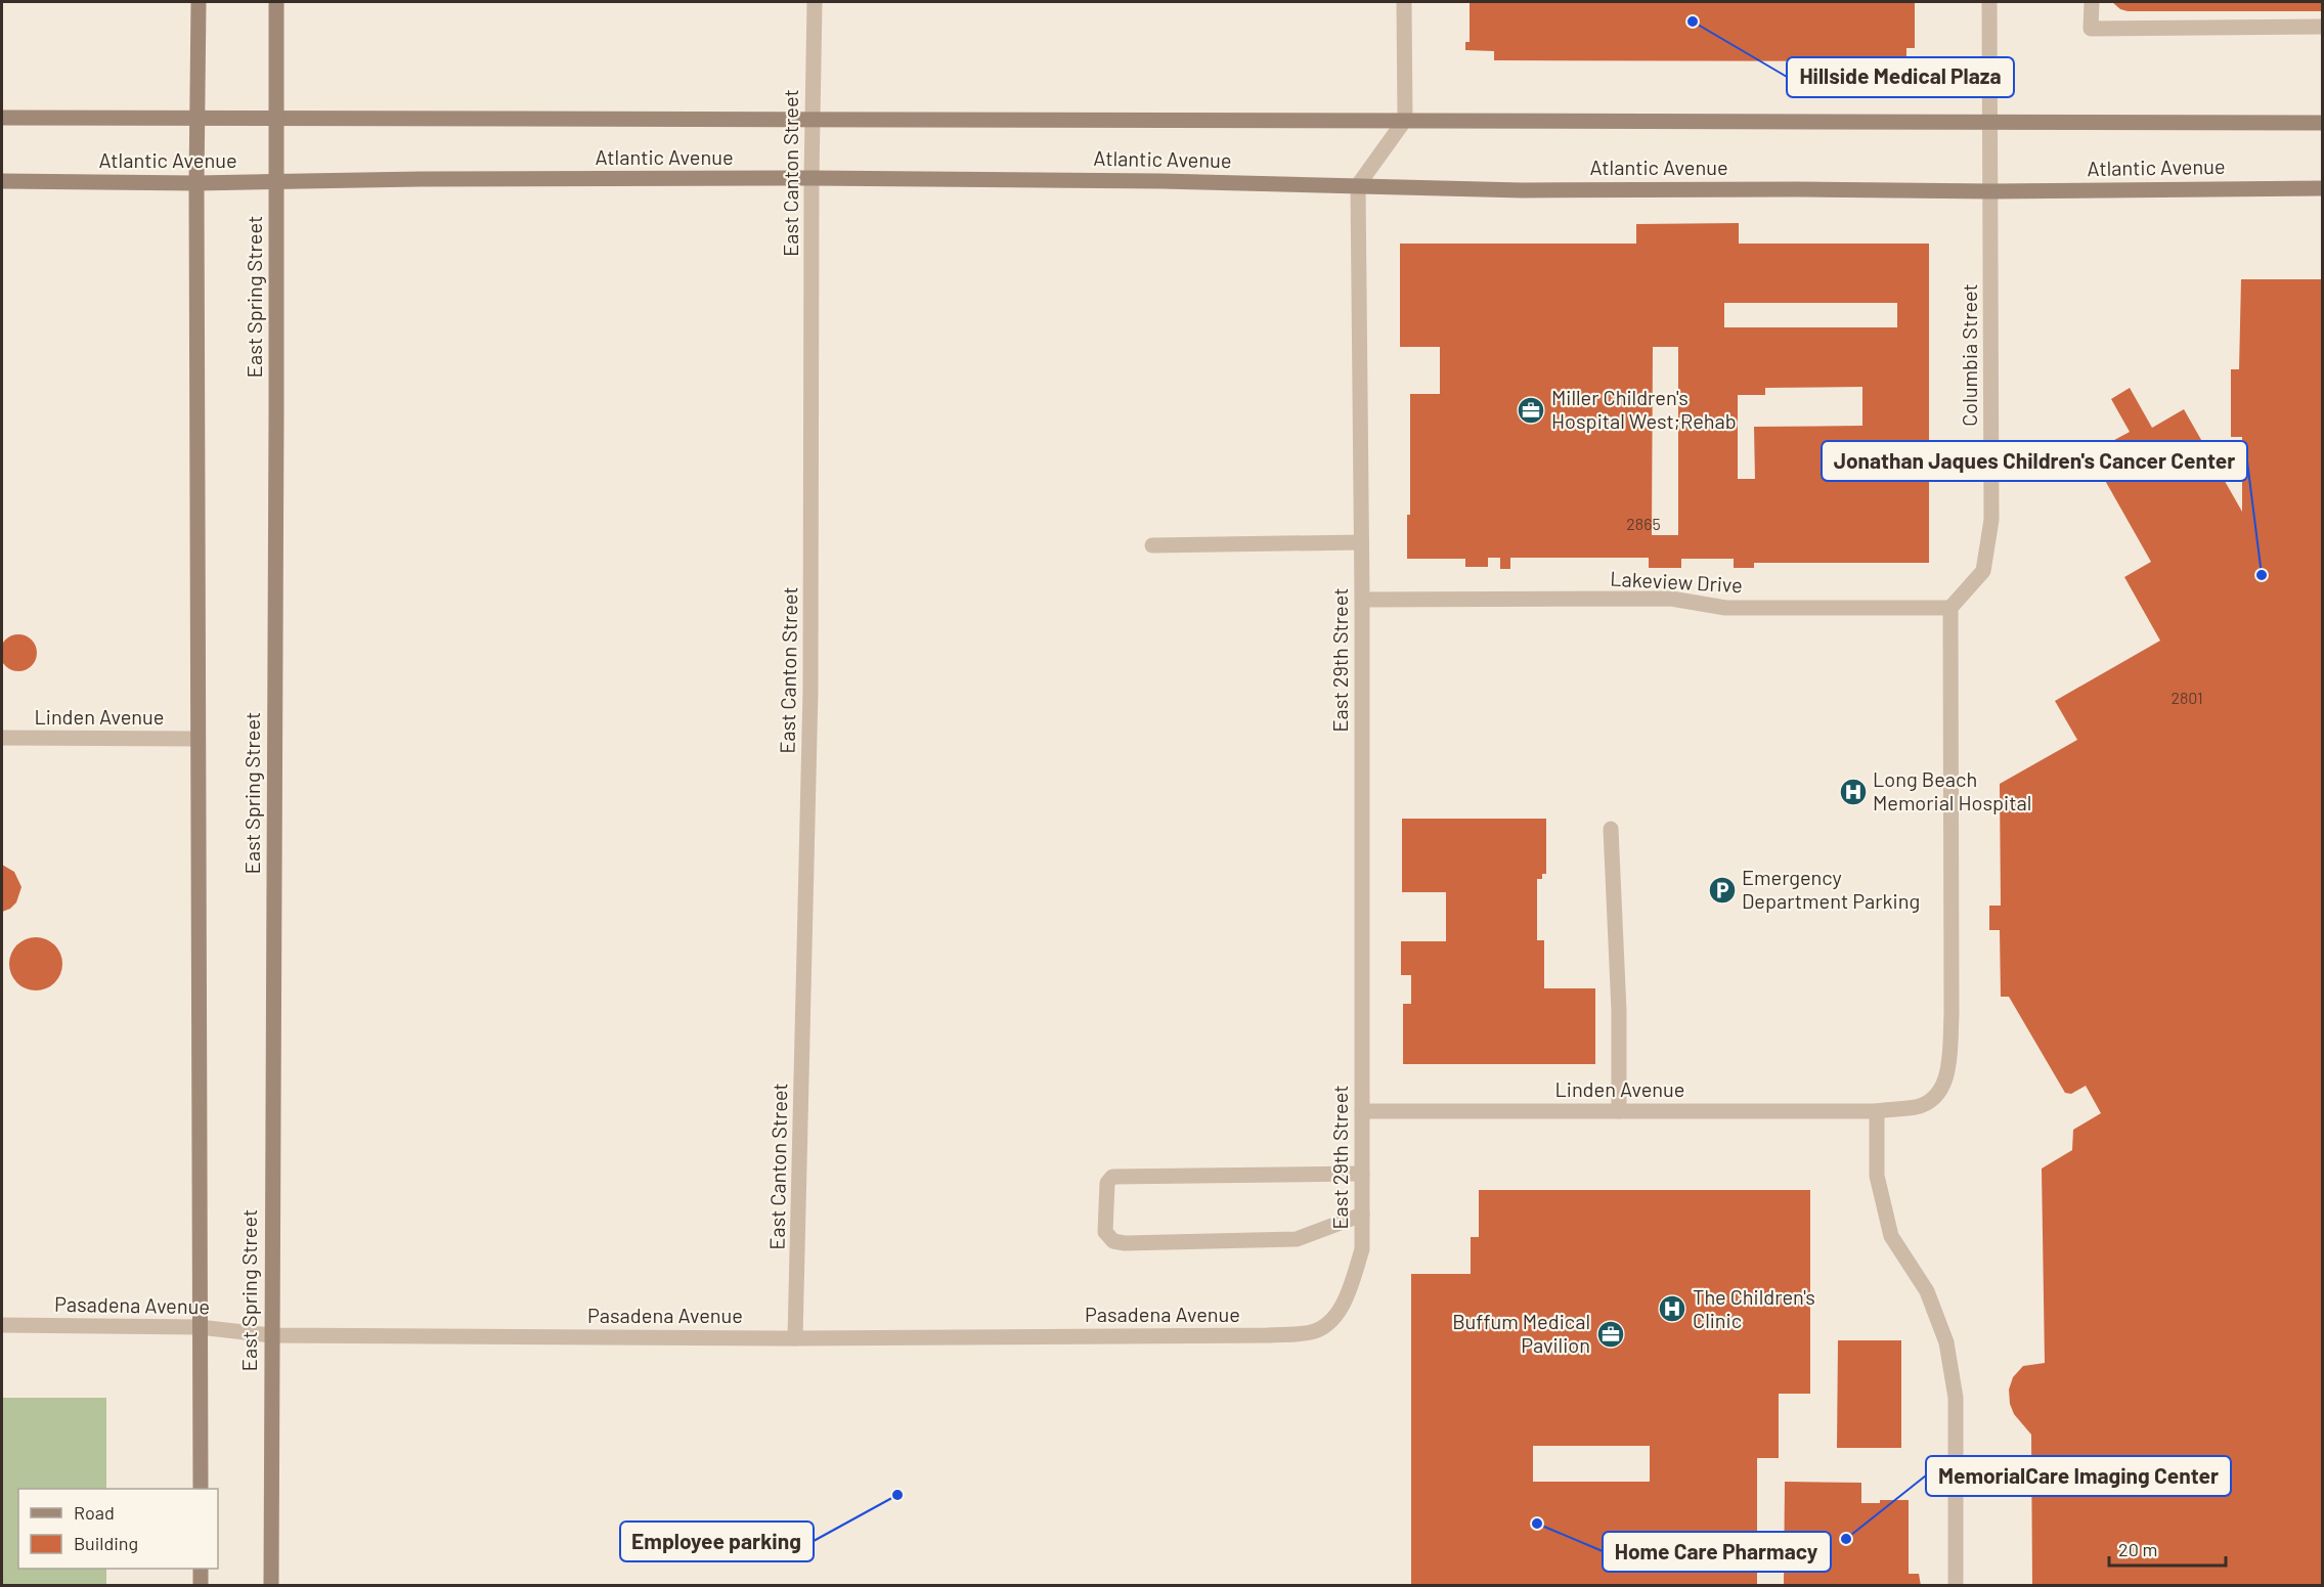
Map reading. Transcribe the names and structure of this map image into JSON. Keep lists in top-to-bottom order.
{
  "streets": {
    "main road": ["Atlantic Avenue", "East Spring Street"],
    "street": [
      "East Canton Street",
      "Columbia Street",
      "Lakeview Drive",
      "East 29th Street",
      "Linden Avenue",
      "Pasadena Avenue"
    ]
  },
  "crossings": [
    ["Atlantic Avenue", "East Canton Street"],
    ["Atlantic Avenue", "East Spring Street"],
    ["Atlantic Avenue", "Columbia Street"],
    ["Atlantic Avenue", "East 29th Street"],
    ["East Canton Street", "Pasadena Avenue"],
    ["East Spring Street", "Pasadena Avenue"],
    ["Columbia Street", "Lakeview Drive"],
    ["Lakeview Drive", "East 29th Street"],
    ["East 29th Street", "Linden Avenue"],
    ["East 29th Street", "Pasadena Avenue"]
  ],
  "places": {
    "other": [
      "Hillside Medical Plaza",
      "Jonathan Jaques Children's Cancer Center",
      "Employee parking",
      "Home Care Pharmacy",
      "MemorialCare Imaging Center"
    ],
    "office": ["Miller Children's Hospital West;Rehab", "Buffum Medical Pavilion"],
    "hospital": ["Long Beach Memorial Hospital", "The Children's Clinic"],
    "parking": ["Emergency Department Parking"]
  },
  "house_numbers": ["2865", "2801"],
  "legend": ["Road", "Building"],
  "scale_bar": "20 m"
}
